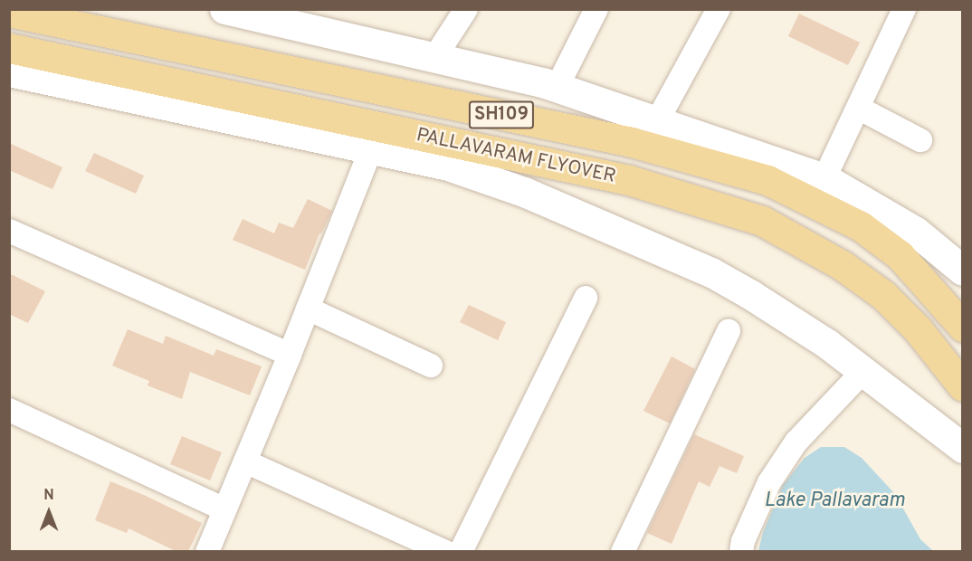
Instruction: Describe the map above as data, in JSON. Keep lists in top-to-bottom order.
{
  "streets": {
    "main road": ["SH109", "PALLAVARAM FLYOVER"]
  },
  "water": ["Lake Pallavaram"],
  "north": "top"
}
